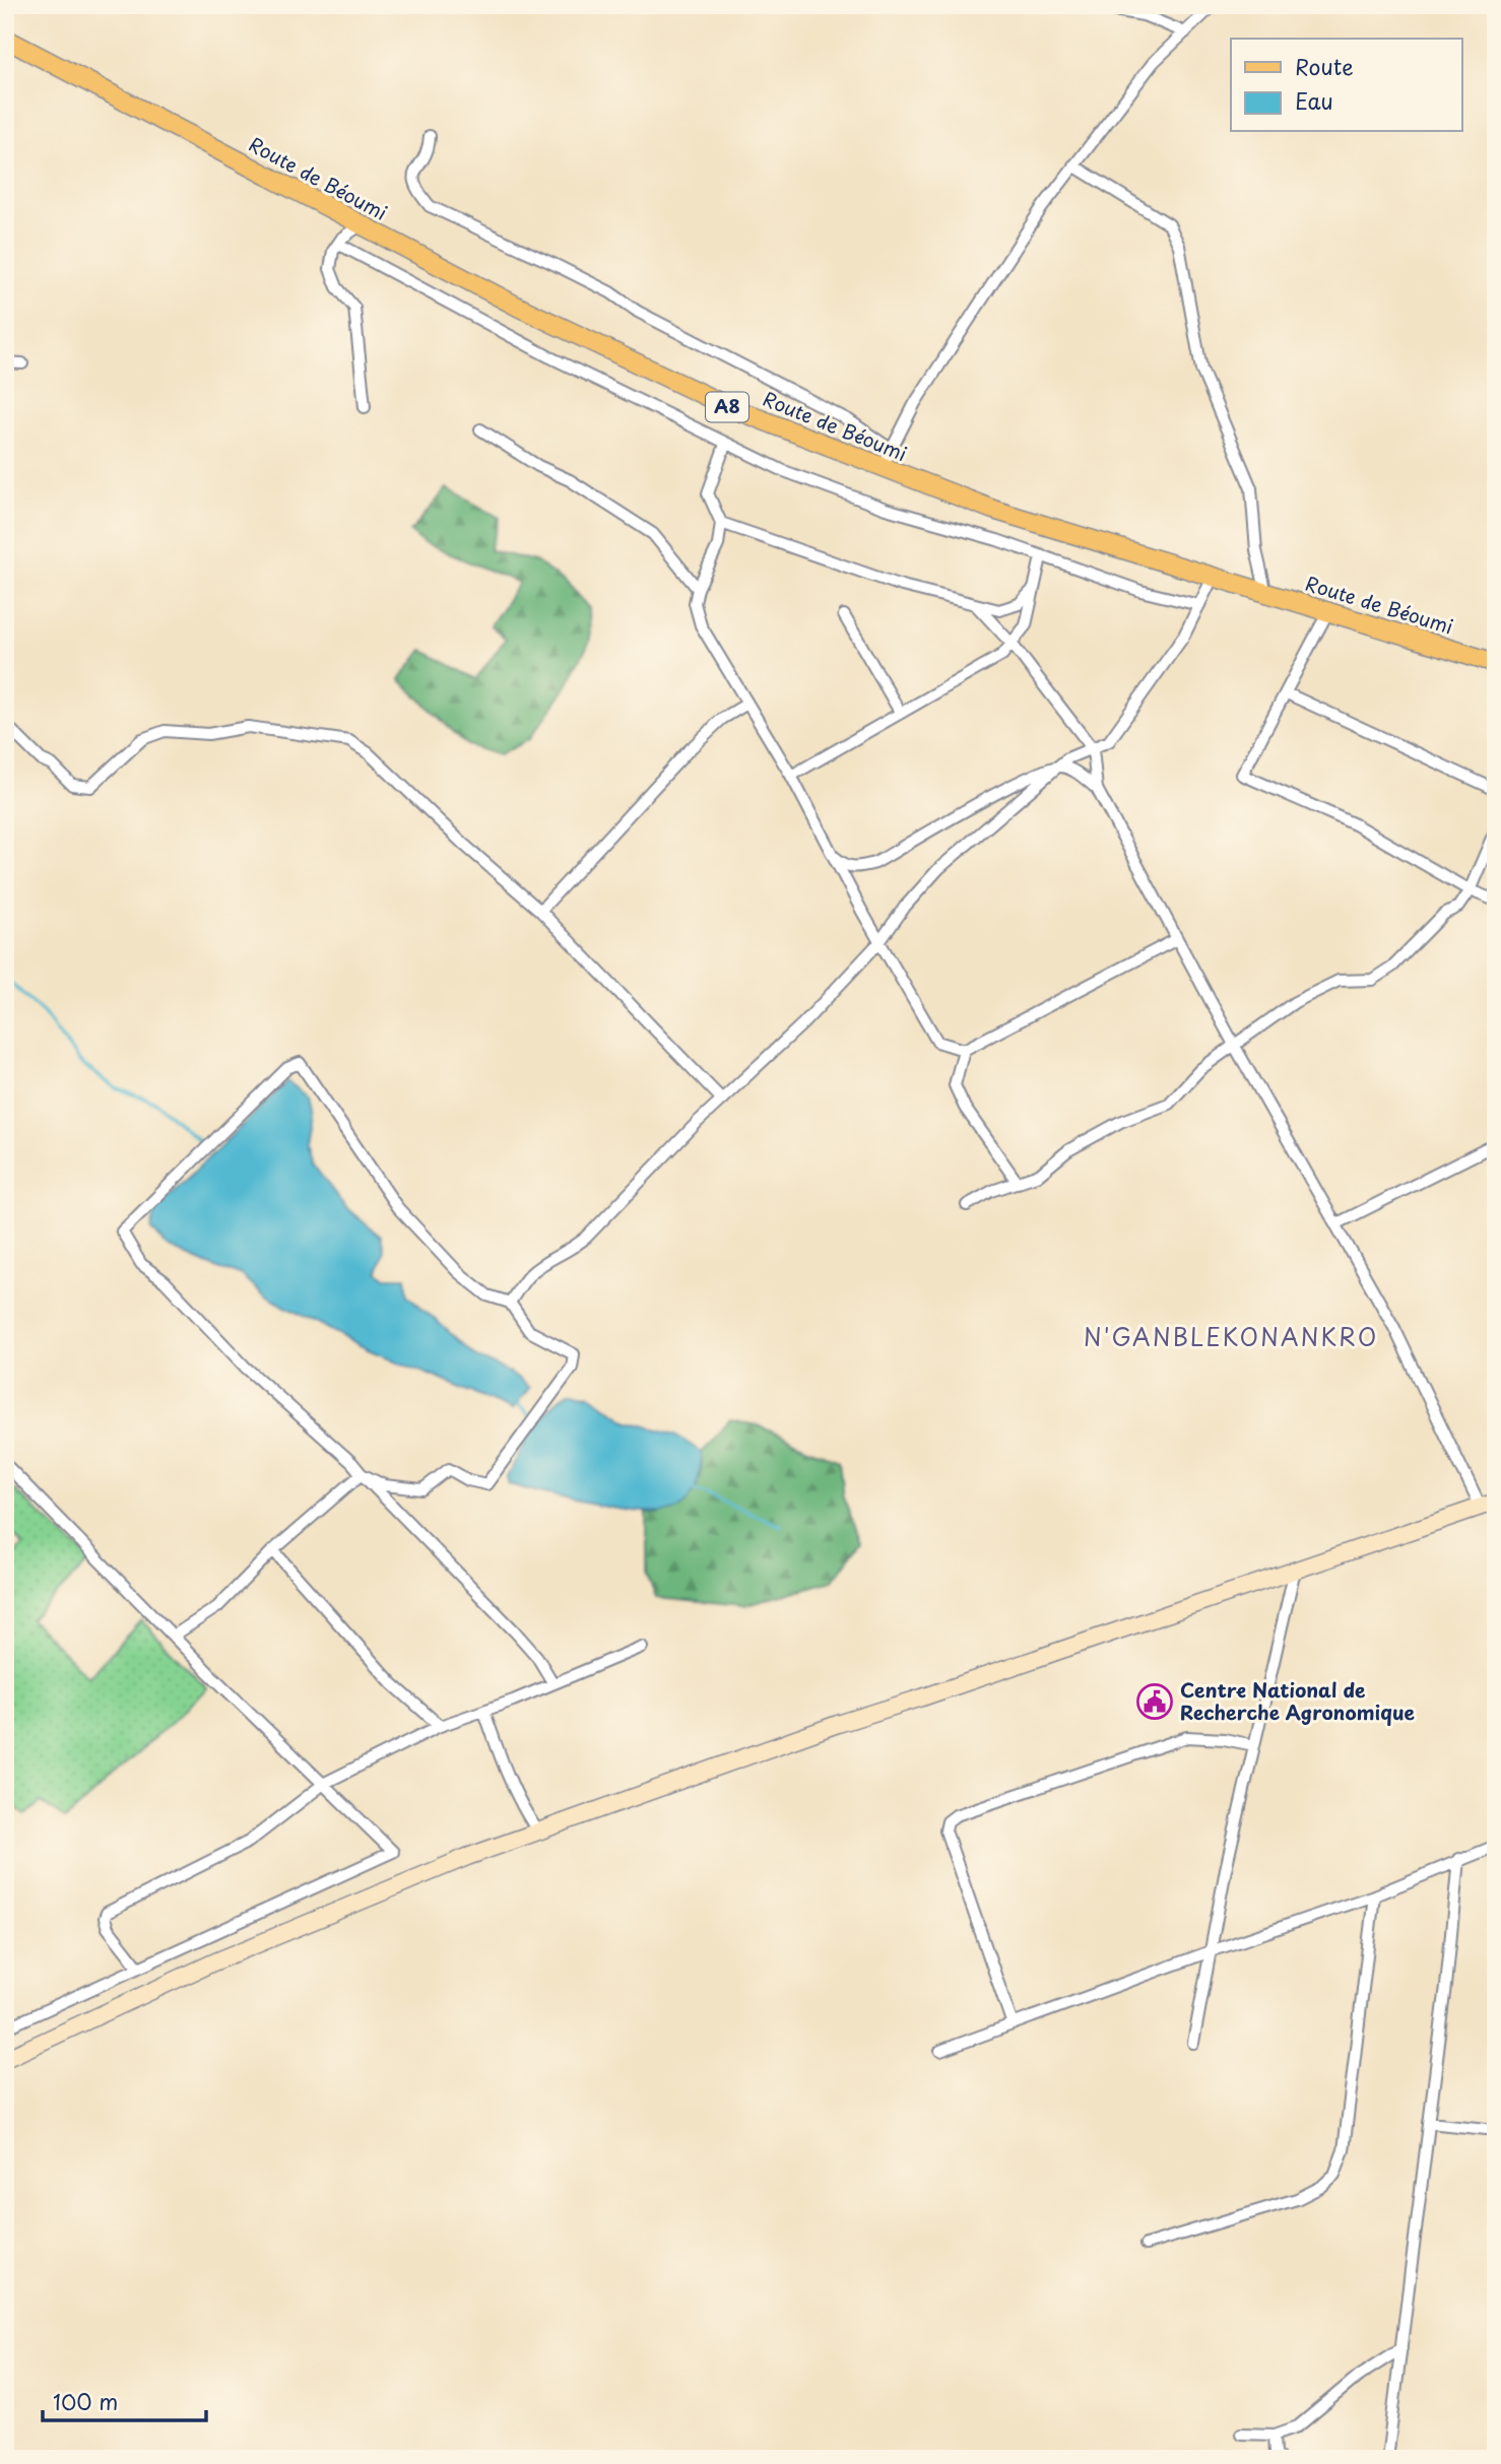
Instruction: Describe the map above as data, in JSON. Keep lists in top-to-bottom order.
{
  "streets": {
    "main road": ["Route de Béoumi", "A8"]
  },
  "districts": ["N'GANBLEKONANKRO"],
  "places": {
    "public building": ["Centre National de Recherche Agronomique"]
  },
  "legend": ["Route", "Eau"],
  "scale_bar": "100 m"
}
